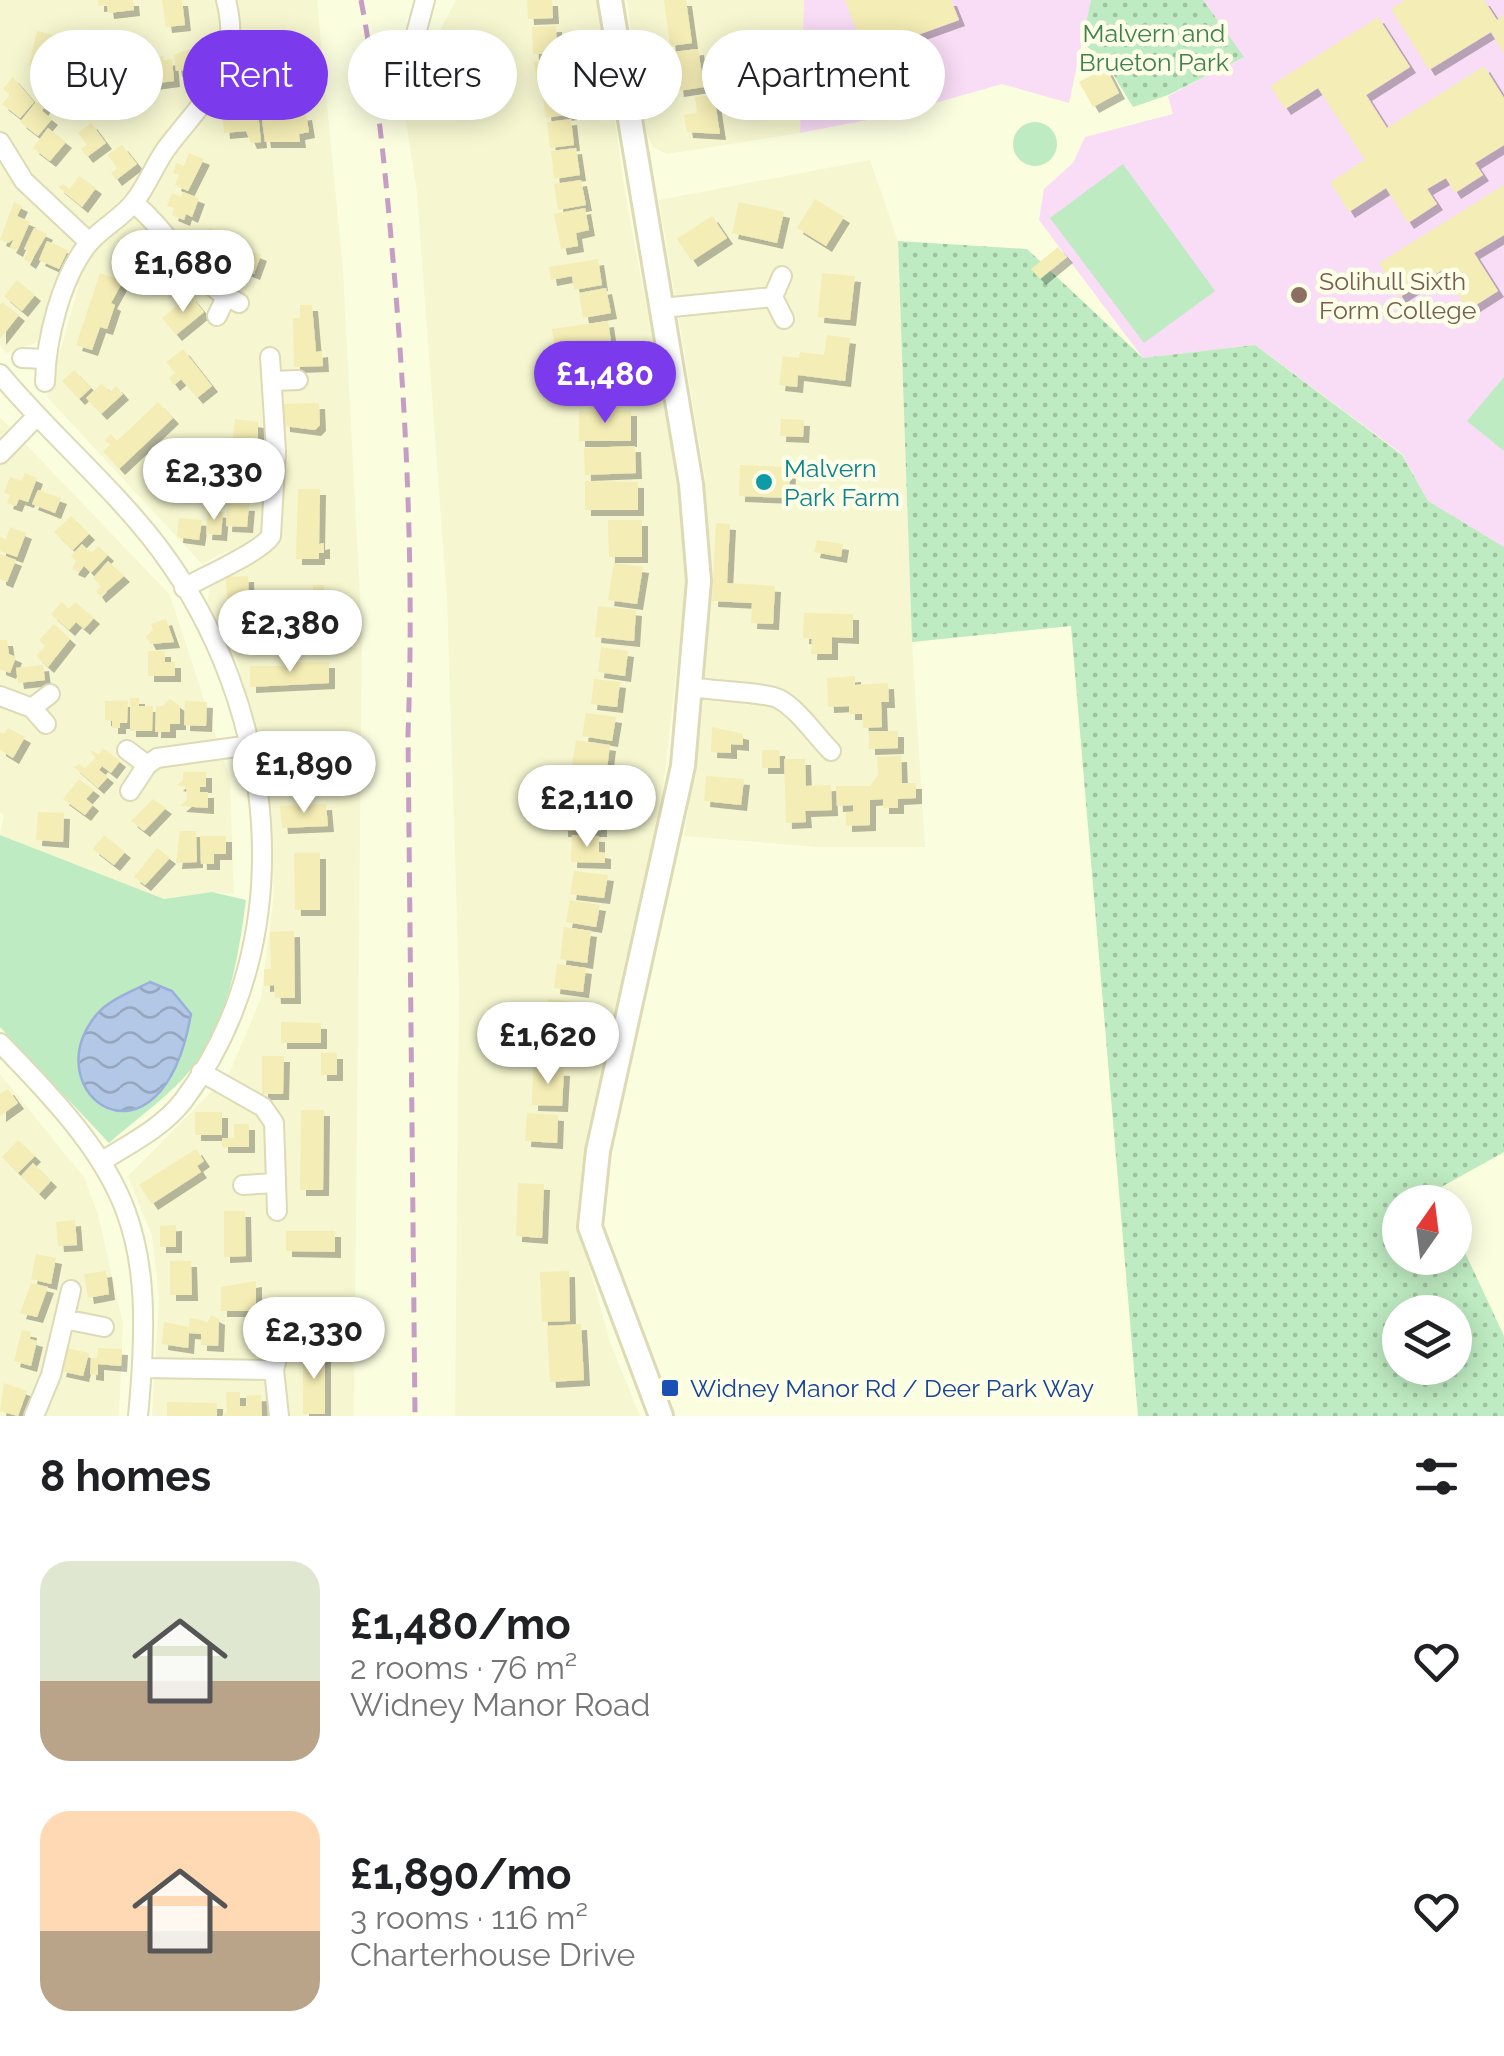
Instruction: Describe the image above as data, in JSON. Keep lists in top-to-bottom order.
{
  "parks": ["Malvern and Brueton Park"],
  "places": {
    "other": ["Solihull Sixth Form College", "Malvern Park Farm"],
    "transit": ["Widney Manor Rd / Deer Park Way"]
  },
  "north": "top",
  "page": {
    "chip": [
      "Buy",
      "Rent",
      "Filters",
      "New",
      "Apartment"
    ],
    "price": [
      "£1,680",
      "£1,480",
      "£2,330",
      "£2,380",
      "£1,890",
      "£2,110",
      "£1,620",
      "£2,330"
    ],
    "heading": "8 homes",
    "list": [
      {
        "name": "£1,480/mo",
        "note": "2 rooms · 76 m² · Widney Manor Road"
      },
      {
        "name": "£1,890/mo",
        "note": "3 rooms · 116 m² · Charterhouse Drive"
      }
    ]
  }
}
